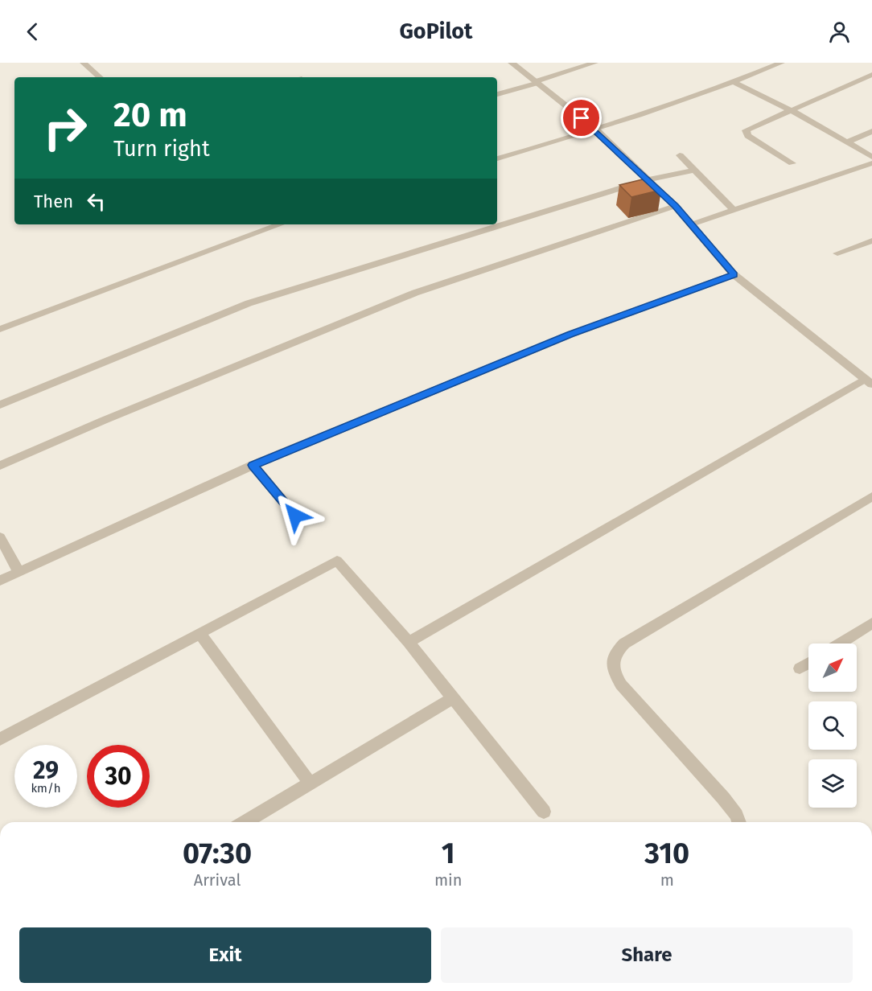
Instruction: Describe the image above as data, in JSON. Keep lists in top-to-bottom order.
{
  "north": "top right",
  "page": {
    "header": "GoPilot",
    "turn": ["20 m", "Turn right"],
    "then": "Then",
    "speed": "29 km/h",
    "limit": "30",
    "eta": [
      "07:30",
      "Arrival",
      "1",
      "min",
      "310",
      "m"
    ],
    "buttons": ["Exit", "Share"]
  }
}
